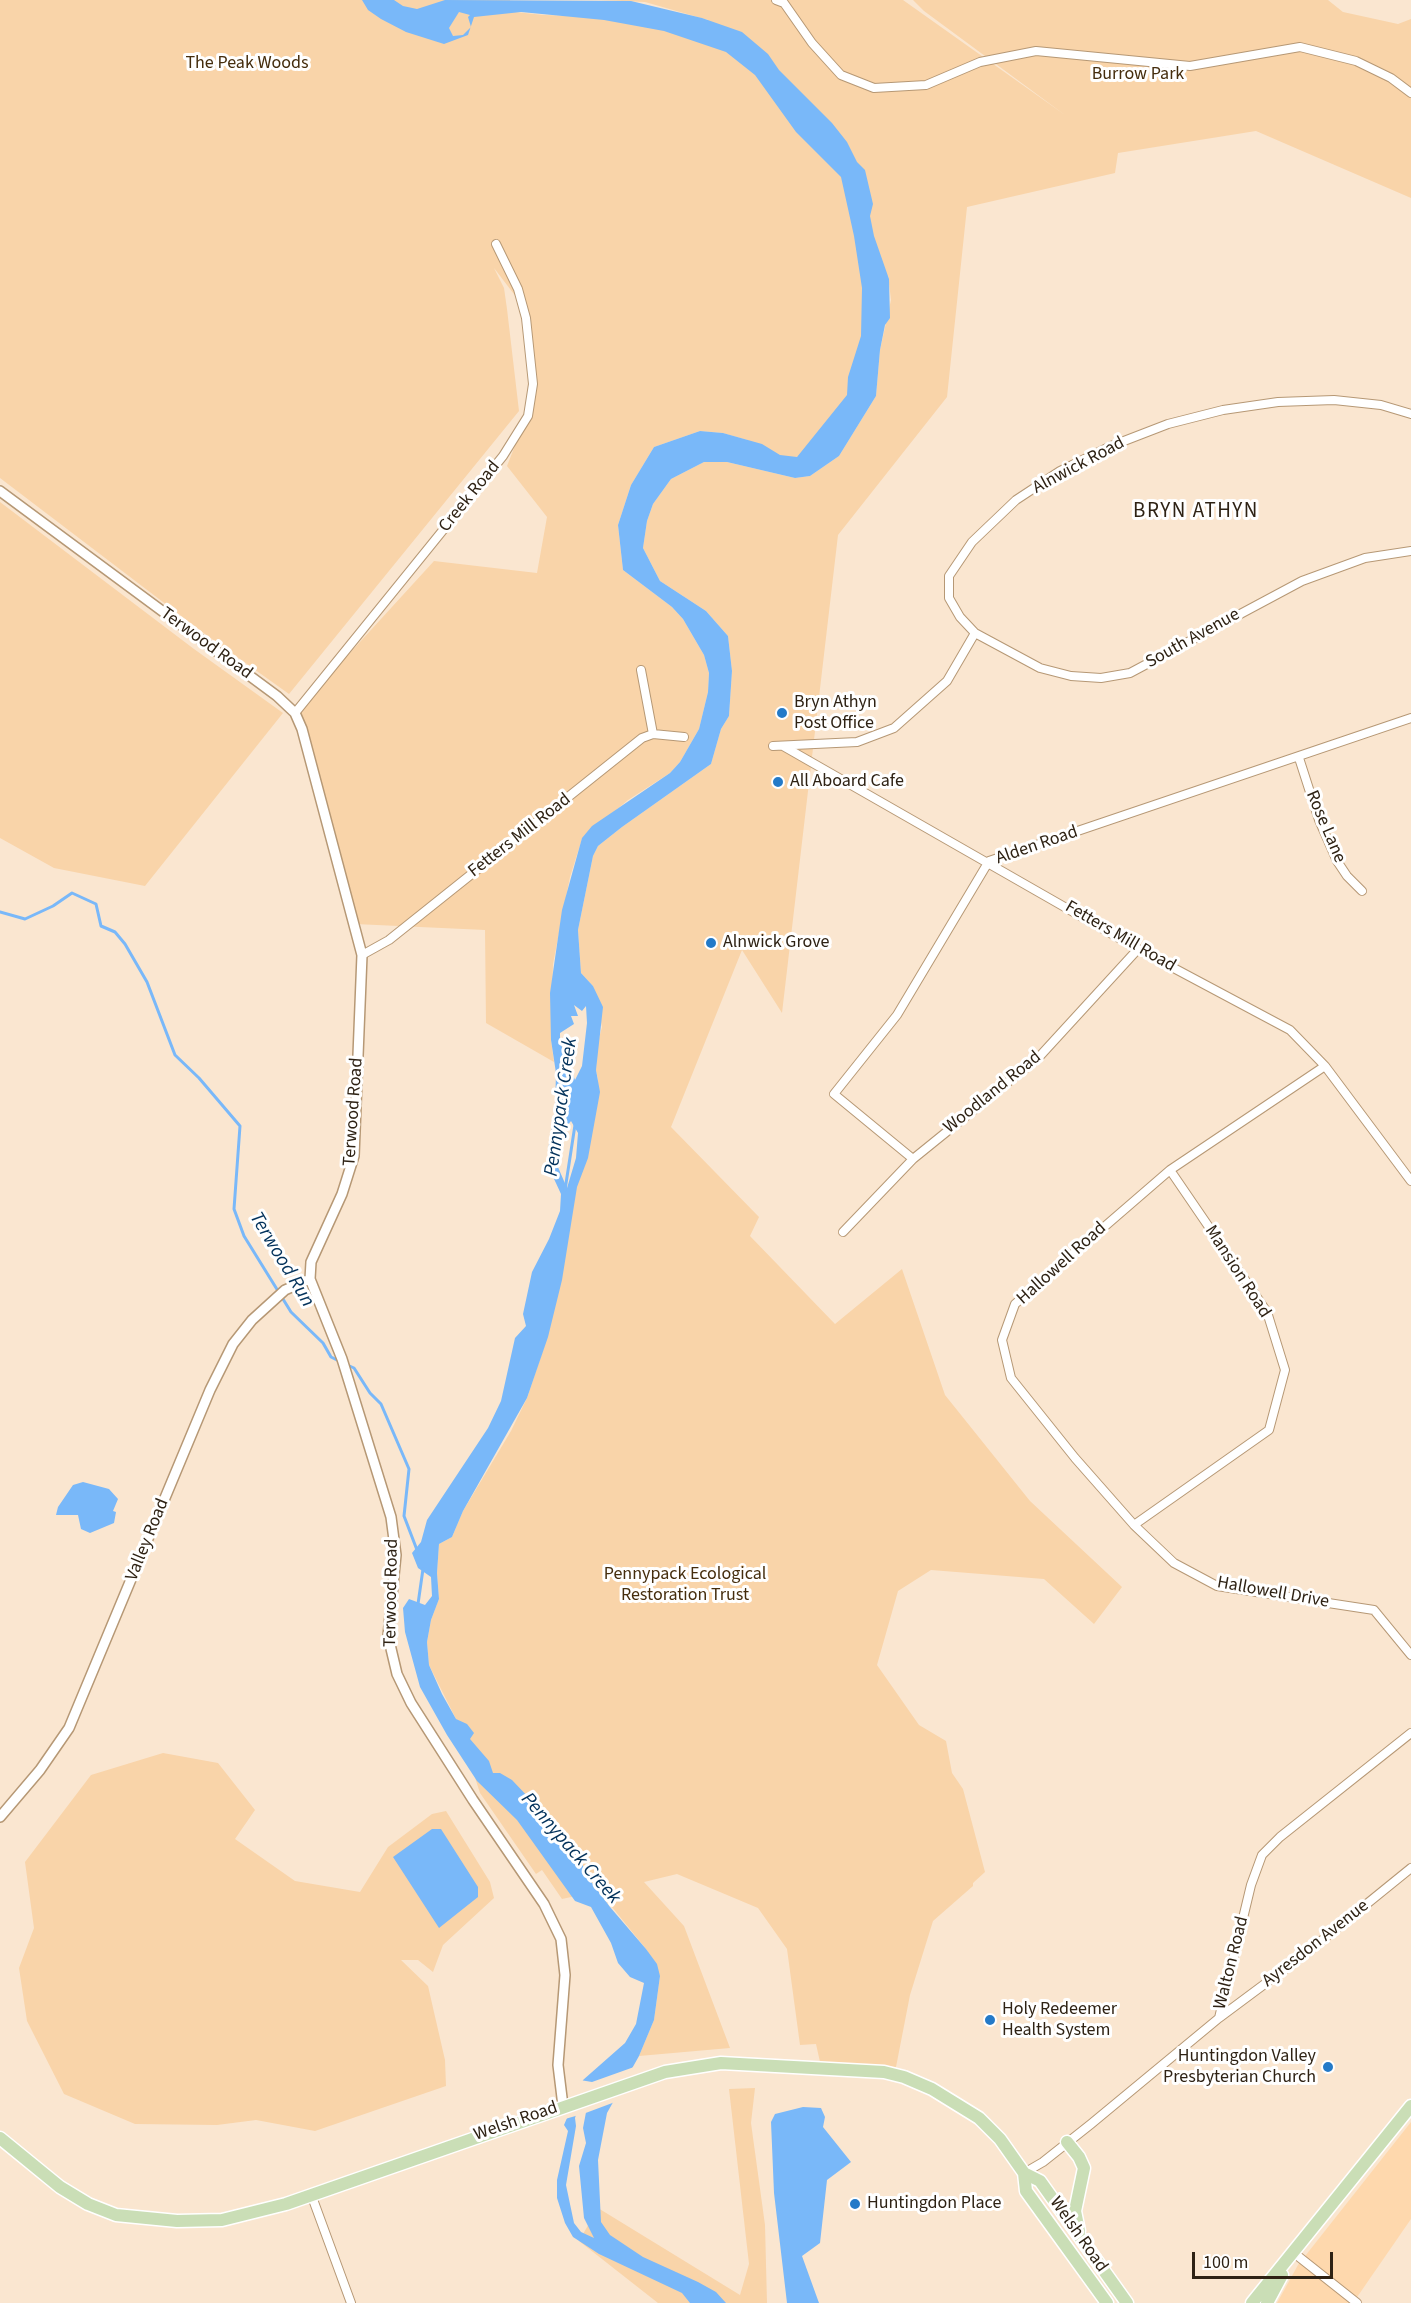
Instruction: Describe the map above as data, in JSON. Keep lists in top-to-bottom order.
{
  "streets": {
    "main road": ["Welsh Road"],
    "street": [
      "Alnwick Road",
      "Creek Road",
      "South Avenue",
      "Terwood Road",
      "Rose Lane",
      "Fetters Mill Road",
      "Alden Road",
      "Woodland Road",
      "Hallowell Road",
      "Mansion Road",
      "Valley Road",
      "Hallowell Drive",
      "Ayresdon Avenue",
      "Walton Road"
    ]
  },
  "crossings": [
    ["Alnwick Road", "South Avenue"],
    ["Creek Road", "Terwood Road"],
    ["Terwood Road", "Fetters Mill Road"],
    ["Terwood Road", "Valley Road"],
    ["Terwood Road", "Welsh Road"],
    ["Rose Lane", "Alden Road"],
    ["Fetters Mill Road", "Alden Road"],
    ["Fetters Mill Road", "Woodland Road"],
    ["Fetters Mill Road", "Hallowell Road"],
    ["Alden Road", "Woodland Road"],
    ["Hallowell Road", "Mansion Road"],
    ["Hallowell Road", "Hallowell Drive"],
    ["Mansion Road", "Hallowell Drive"],
    ["Ayresdon Avenue", "Walton Road"],
    ["Walton Road", "Welsh Road"]
  ],
  "districts": ["BRYN ATHYN"],
  "water": ["Pennypack Creek", "Terwood Run"],
  "parks": ["The Peak Woods", "Burrow Park", "Pennypack Ecological Restoration Trust"],
  "places": [
    "Bryn Athyn Post Office",
    "All Aboard Cafe",
    "Alnwick Grove",
    "Holy Redeemer Health System",
    "Huntingdon Valley Presbyterian Church",
    "Huntingdon Place"
  ],
  "scale_bar": "100 m"
}
